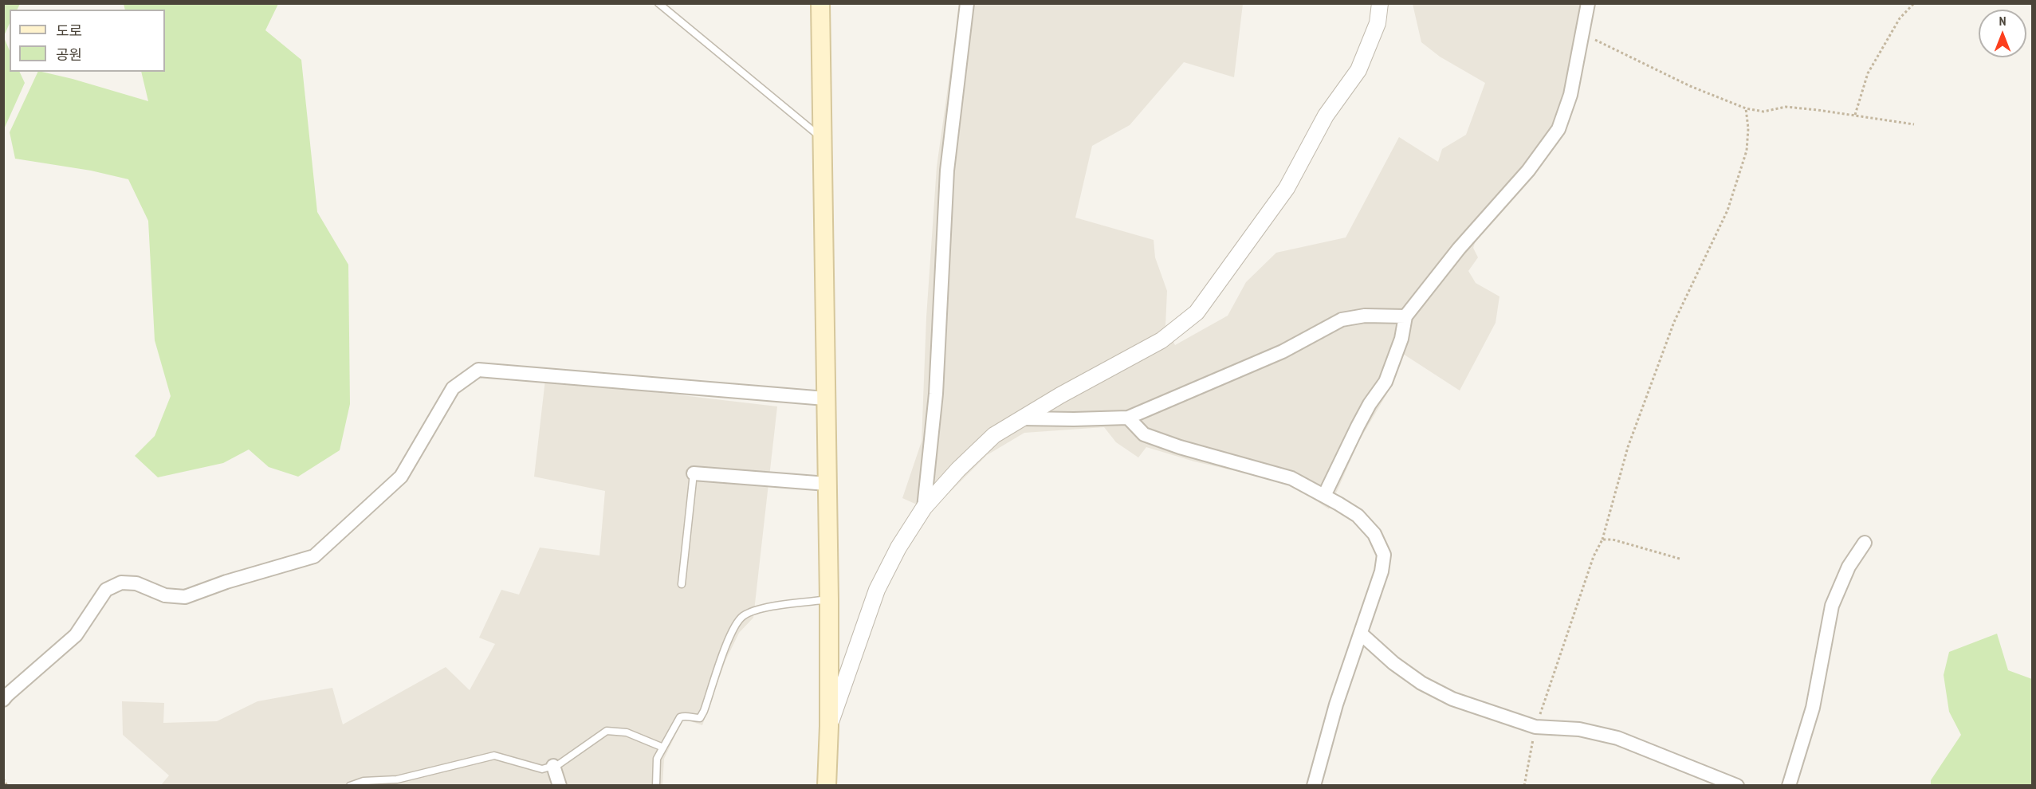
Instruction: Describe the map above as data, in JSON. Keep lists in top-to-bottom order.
{
  "legend": ["도로", "공원"],
  "north": "top"
}
